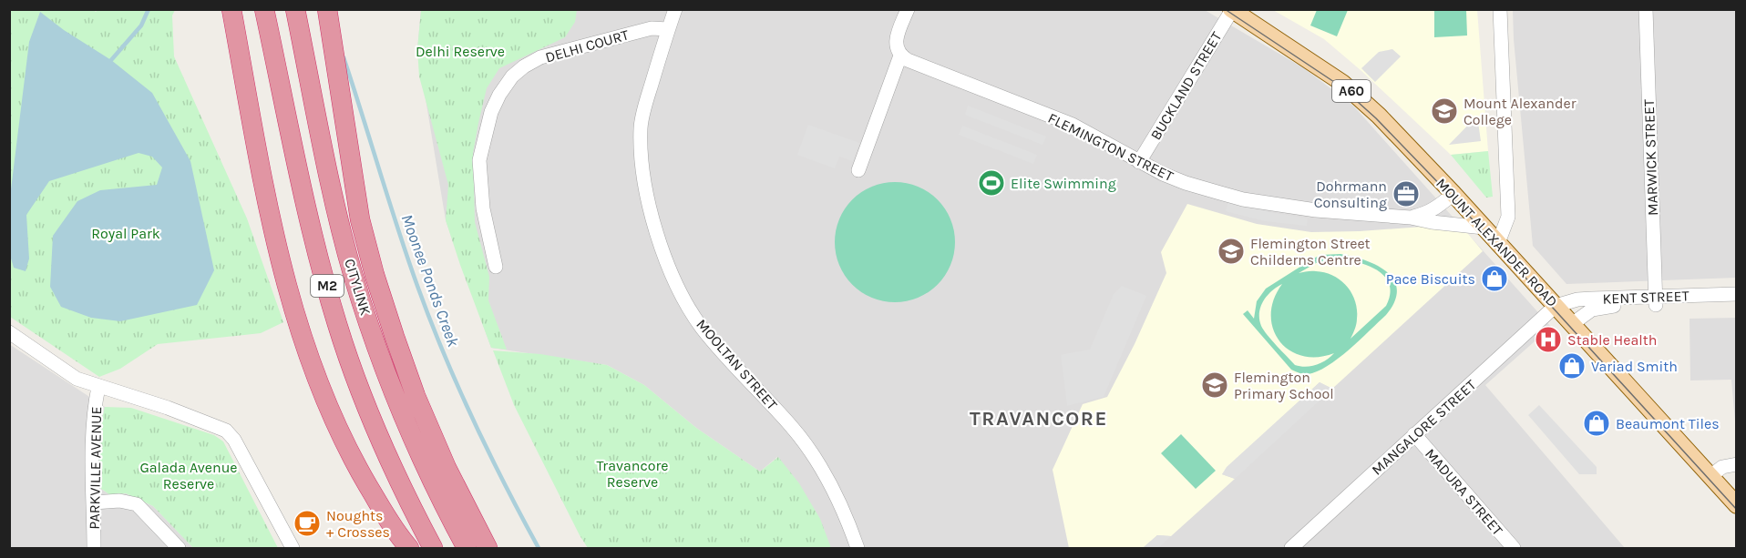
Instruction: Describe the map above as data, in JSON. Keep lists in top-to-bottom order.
{
  "streets": {
    "highway": ["M2", "CITYLINK"],
    "main road": ["A60", "MOUNT ALEXANDER ROAD"],
    "street": [
      "DELHI COURT",
      "BUCKLAND STREET",
      "FLEMINGTON STREET",
      "MARWICK STREET",
      "KENT STREET",
      "MOOLTAN STREET",
      "MANGALORE STREET",
      "PARKVILLE AVENUE",
      "MADURA STREET"
    ]
  },
  "crossings": [
    ["DELHI COURT", "MOOLTAN STREET"],
    ["BUCKLAND STREET", "FLEMINGTON STREET"],
    ["BUCKLAND STREET", "MOUNT ALEXANDER ROAD"],
    ["FLEMINGTON STREET", "MOUNT ALEXANDER ROAD"],
    ["MARWICK STREET", "KENT STREET"],
    ["MOUNT ALEXANDER ROAD", "KENT STREET"],
    ["MOUNT ALEXANDER ROAD", "MANGALORE STREET"],
    ["KENT STREET", "MANGALORE STREET"],
    ["MANGALORE STREET", "MADURA STREET"]
  ],
  "districts": ["TRAVANCORE"],
  "water": ["Moonee Ponds Creek"],
  "parks": [
    "Delhi Reserve",
    "Royal Park",
    "Travancore Reserve",
    "Galada Avenue Reserve"
  ],
  "places": {
    "school or university": ["Mount Alexander College", "Flemington Street Childerns Centre", "Flemington Primary School"],
    "sports": ["Elite Swimming"],
    "office": ["Dohrmann Consulting"],
    "shop": ["Pace Biscuits", "Variad Smith", "Beaumont Tiles"],
    "hospital": ["Stable Health"],
    "cafe": ["Noughts + Crosses"]
  }
}
